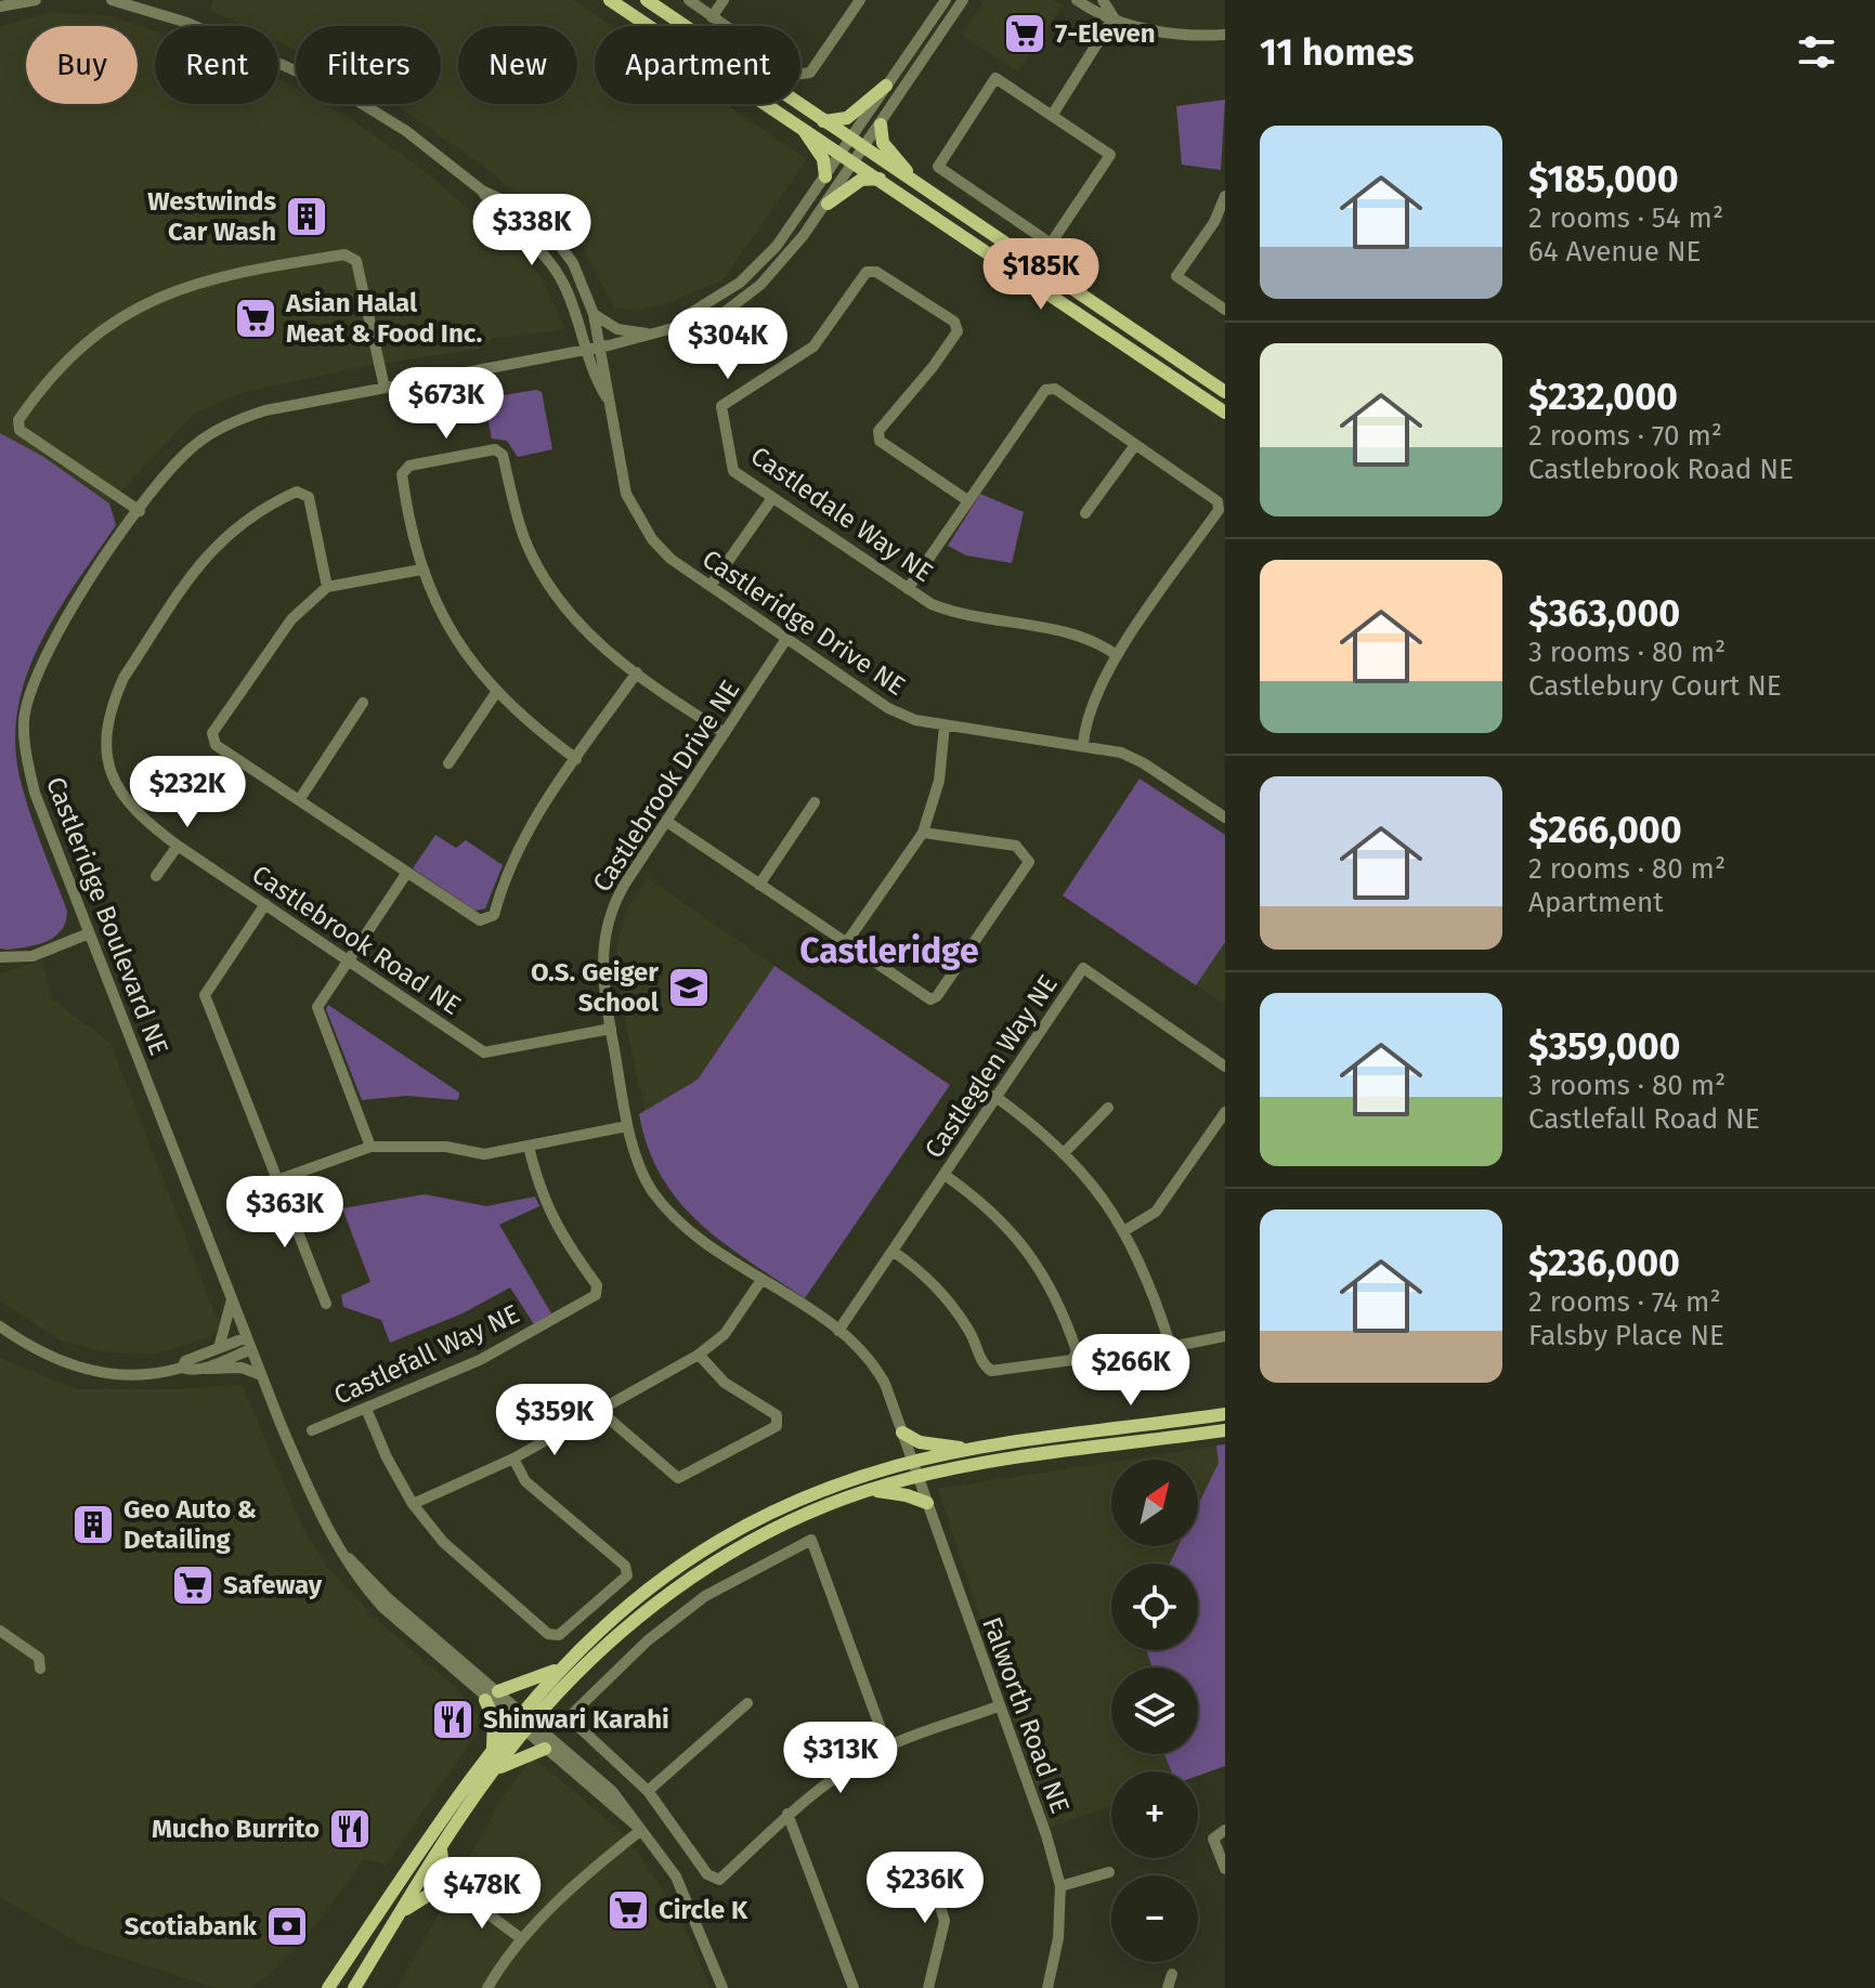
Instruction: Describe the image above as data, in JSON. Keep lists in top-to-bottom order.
{
  "streets": {
    "street": [
      "Castledale Way NE",
      "Castleridge Drive NE",
      "Castlebrook Drive NE",
      "Castleridge Boulevard NE",
      "Castlebrook Road NE",
      "Castleglen Way NE",
      "Castlefall Way NE",
      "Falworth Road NE"
    ]
  },
  "crossings": [
    ["Castleridge Drive NE", "Castlebrook Drive NE"],
    ["Castleridge Drive NE", "Castleridge Boulevard NE"],
    ["Castlebrook Drive NE", "Castlebrook Road NE"],
    ["Castlebrook Drive NE", "Castleglen Way NE"],
    ["Castlebrook Drive NE", "Falworth Road NE"]
  ],
  "districts": ["Castleridge"],
  "places": {
    "supermarket": [
      "7-Eleven",
      "Asian Halal Meat & Food Inc.",
      "Safeway",
      "Circle K"
    ],
    "building": ["Westwinds Car Wash", "Geo Auto & Detailing"],
    "school or university": ["O.S. Geiger School"],
    "restaurant": ["Shinwari Karahi", "Mucho Burrito"],
    "bank": ["Scotiabank"]
  },
  "north": "top right",
  "page": {
    "heading": "11 homes",
    "chip": [
      "Buy",
      "Rent",
      "Filters",
      "New",
      "Apartment"
    ],
    "list": [
      {
        "name": "$185,000",
        "note": "2 rooms · 54 m² · 64 Avenue NE"
      },
      {
        "name": "$232,000",
        "note": "2 rooms · 70 m² · Castlebrook Road NE"
      },
      {
        "name": "$363,000",
        "note": "3 rooms · 80 m² · Castlebury Court NE"
      },
      {
        "name": "$266,000",
        "note": "2 rooms · 80 m² · Apartment"
      },
      {
        "name": "$359,000",
        "note": "3 rooms · 80 m² · Castlefall Road NE"
      },
      {
        "name": "$236,000",
        "note": "2 rooms · 74 m² · Falsby Place NE"
      }
    ],
    "price": [
      "$338K",
      "$185K",
      "$304K",
      "$673K",
      "$232K",
      "$363K",
      "$266K",
      "$359K",
      "$313K",
      "$236K",
      "$478K"
    ],
    "map_buttons": ["+", "−"]
  }
}
